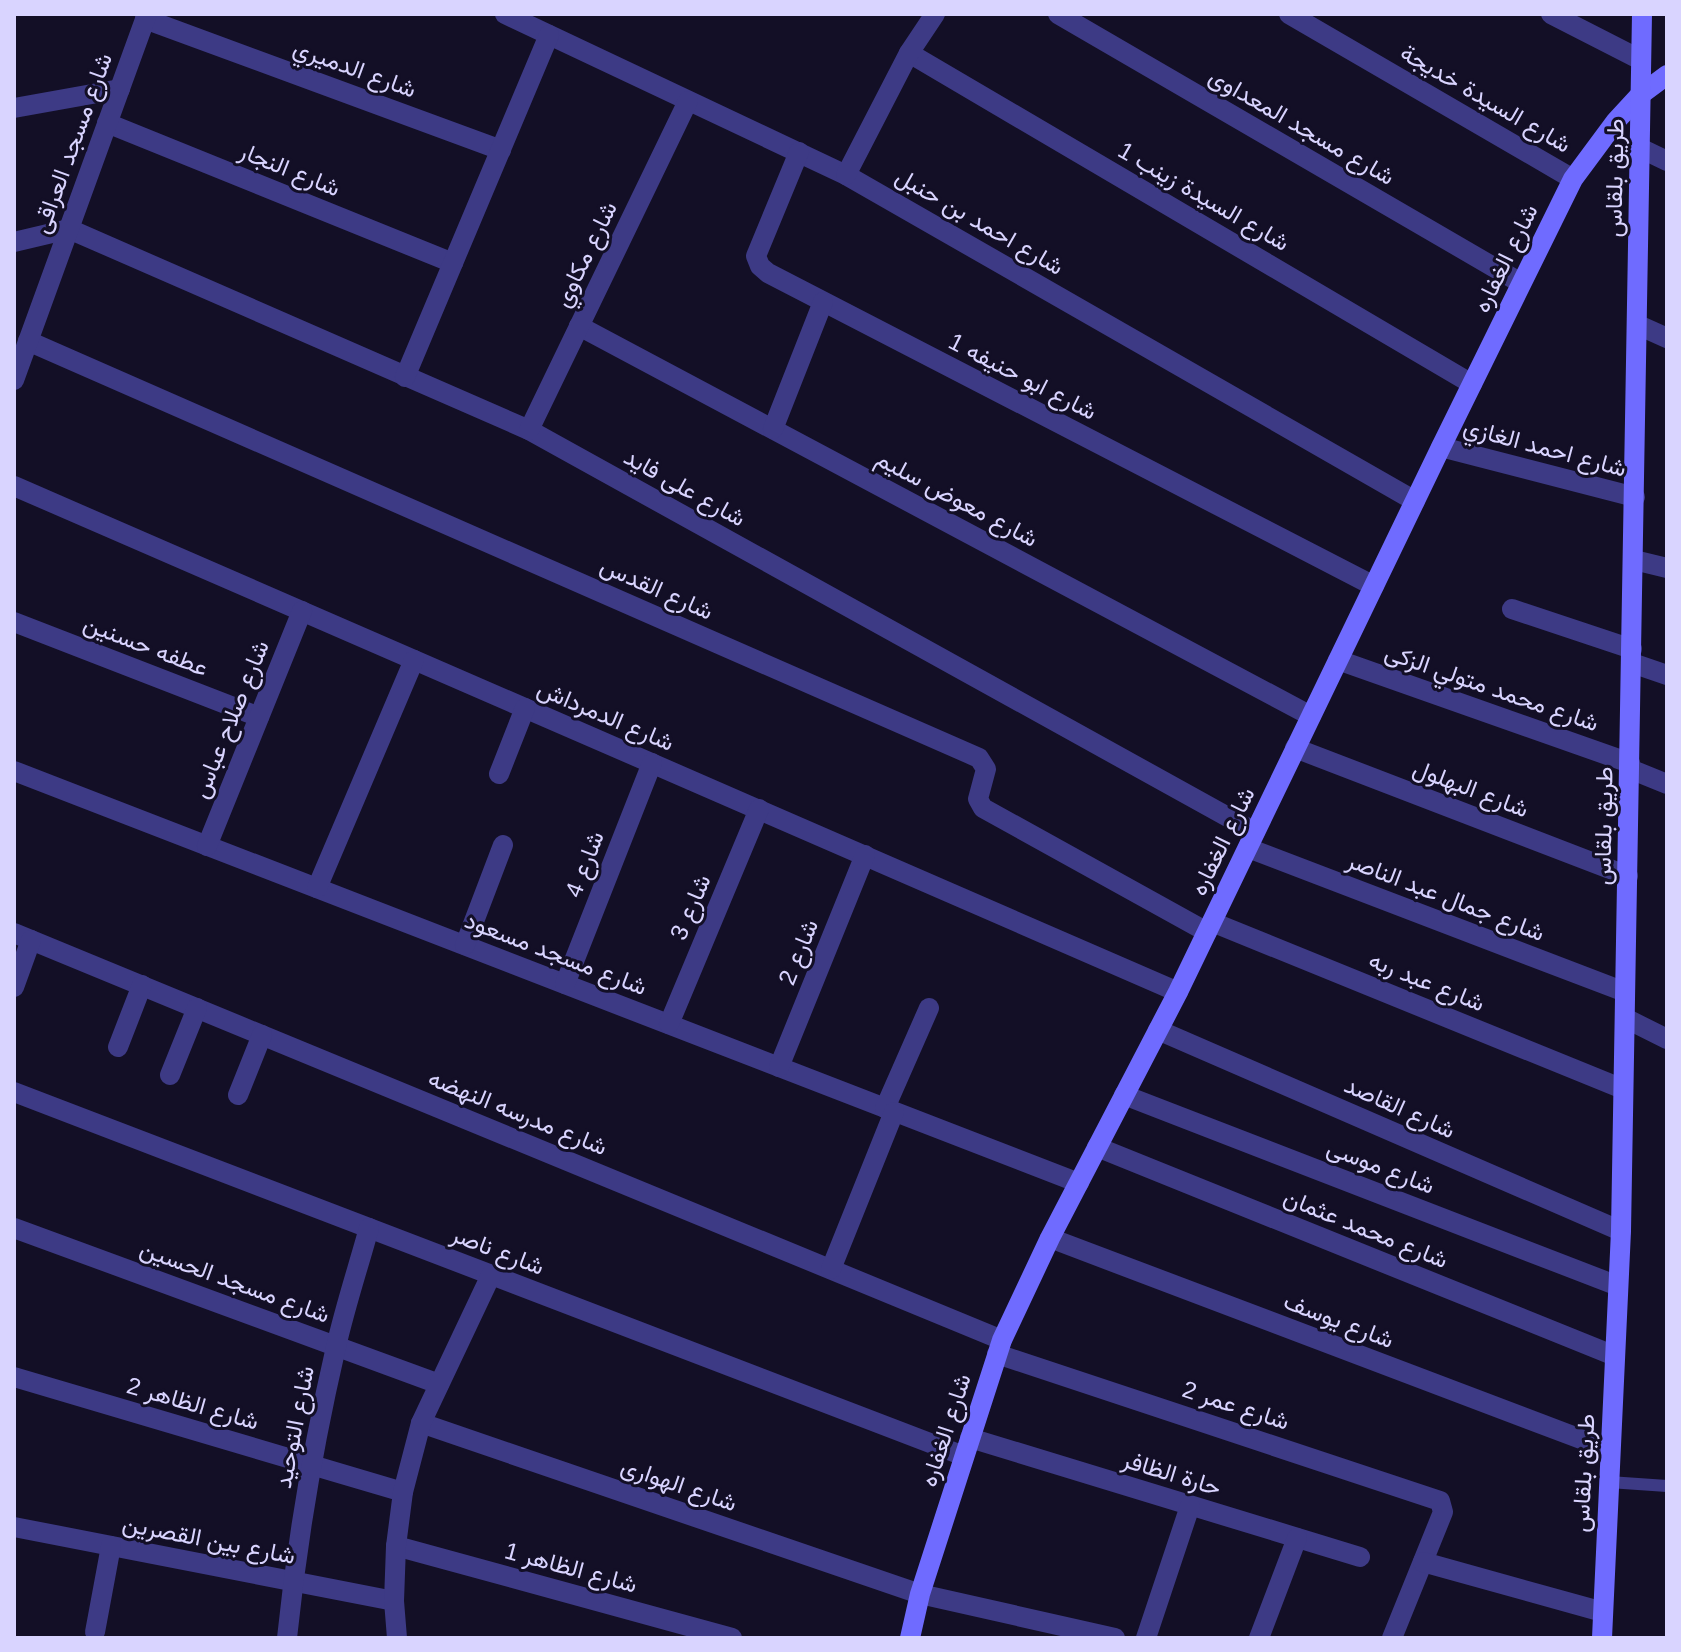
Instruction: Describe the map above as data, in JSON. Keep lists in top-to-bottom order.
{
  "streets": {
    "street": [
      "شارع الدميري",
      "شارع السيدة خديجة",
      "شارع مسجد المعداوى",
      "شارع مسجد العراقى",
      "شارع النجار",
      "طريق بلقاس",
      "شارع السيدة زينب 1",
      "شارع احمد بن حنبل",
      "شارع مكاوي",
      "شارع الغفاره",
      "شارع ابو حنيفه 1",
      "شارع احمد الغازي",
      "شارع على فايد",
      "شارع معوض سليم",
      "شارع القدس",
      "عطفه حسنين",
      "شارع محمد متولي الزكى",
      "شارع الدمرداش",
      "شارع صلاح عباس",
      "شارع البهلول",
      "شارع 4",
      "شارع جمال عبد الناصر",
      "شارع 3",
      "شارع 2",
      "شارع مسجد مسعود",
      "شارع عبد ربه",
      "شارع القاصد",
      "شارع مدرسه النهضه",
      "شارع موسى",
      "شارع محمد عثمان",
      "شارع ناصر",
      "شارع مسجد الحسين",
      "شارع يوسف",
      "شارع الظاهر 2",
      "شارع عمر 2",
      "شارع التوحيد",
      "حارة الظافر",
      "شارع الهوارى",
      "شارع بين القصرين",
      "شارع الظاهر 1"
    ]
  },
  "crossings": [
    ["شارع الدميري", "شارع مسجد العراقى"],
    ["شارع السيدة خديجة", "شارع الغفاره"],
    ["شارع مسجد المعداوى", "شارع الغفاره"],
    ["شارع مسجد العراقى", "شارع النجار"],
    ["شارع مسجد العراقى", "شارع على فايد"],
    ["شارع مسجد العراقى", "شارع القدس"],
    ["طريق بلقاس", "شارع الغفاره"],
    ["طريق بلقاس", "شارع احمد الغازي"],
    ["طريق بلقاس", "شارع محمد متولي الزكى"],
    ["طريق بلقاس", "شارع البهلول"],
    ["طريق بلقاس", "شارع جمال عبد الناصر"],
    ["طريق بلقاس", "شارع عبد ربه"],
    ["طريق بلقاس", "شارع القاصد"],
    ["طريق بلقاس", "شارع موسى"],
    ["طريق بلقاس", "شارع محمد عثمان"],
    ["طريق بلقاس", "شارع يوسف"],
    ["شارع السيدة زينب 1", "شارع الغفاره"],
    ["شارع احمد بن حنبل", "شارع مكاوي"],
    ["شارع احمد بن حنبل", "شارع الغفاره"],
    ["شارع احمد بن حنبل", "شارع ابو حنيفه 1"],
    ["شارع مكاوي", "شارع على فايد"],
    ["شارع مكاوي", "شارع معوض سليم"],
    ["شارع الغفاره", "شارع ابو حنيفه 1"],
    ["شارع الغفاره", "شارع احمد الغازي"],
    ["شارع الغفاره", "شارع على فايد"],
    ["شارع الغفاره", "شارع معوض سليم"],
    ["شارع الغفاره", "شارع القدس"],
    ["شارع الغفاره", "شارع محمد متولي الزكى"],
    ["شارع الغفاره", "شارع الدمرداش"],
    ["شارع الغفاره", "شارع البهلول"],
    ["شارع الغفاره", "شارع جمال عبد الناصر"],
    ["شارع الغفاره", "شارع مسجد مسعود"],
    ["شارع الغفاره", "شارع عبد ربه"],
    ["شارع الغفاره", "شارع القاصد"],
    ["شارع الغفاره", "شارع مدرسه النهضه"],
    ["شارع الغفاره", "شارع موسى"],
    ["شارع الغفاره", "شارع محمد عثمان"],
    ["شارع الغفاره", "شارع ناصر"],
    ["شارع الغفاره", "شارع يوسف"],
    ["شارع الغفاره", "شارع عمر 2"],
    ["شارع الغفاره", "حارة الظافر"],
    ["شارع الغفاره", "شارع الهوارى"],
    ["شارع على فايد", "شارع جمال عبد الناصر"],
    ["شارع القدس", "شارع عبد ربه"],
    ["عطفه حسنين", "شارع صلاح عباس"],
    ["شارع الدمرداش", "شارع صلاح عباس"],
    ["شارع الدمرداش", "شارع 4"],
    ["شارع الدمرداش", "شارع 3"],
    ["شارع الدمرداش", "شارع 2"],
    ["شارع صلاح عباس", "شارع مسجد مسعود"],
    ["شارع 4", "شارع مسجد مسعود"],
    ["شارع 3", "شارع مسجد مسعود"],
    ["شارع 2", "شارع مسجد مسعود"],
    ["شارع مدرسه النهضه", "شارع عمر 2"],
    ["شارع ناصر", "شارع التوحيد"],
    ["شارع ناصر", "حارة الظافر"],
    ["شارع مسجد الحسين", "شارع التوحيد"],
    ["شارع الظاهر 2", "شارع التوحيد"],
    ["شارع التوحيد", "شارع بين القصرين"]
  ]
}
